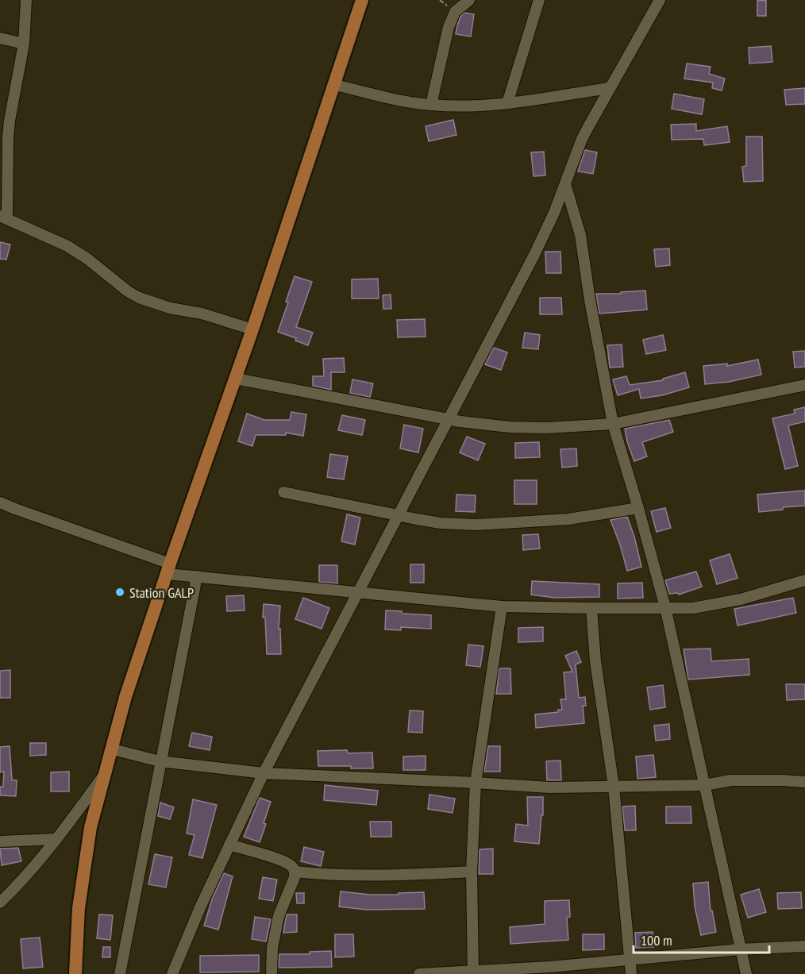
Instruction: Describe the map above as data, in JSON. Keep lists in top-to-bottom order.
{
  "places": ["Station GALP"],
  "scale_bar": "100 m"
}
